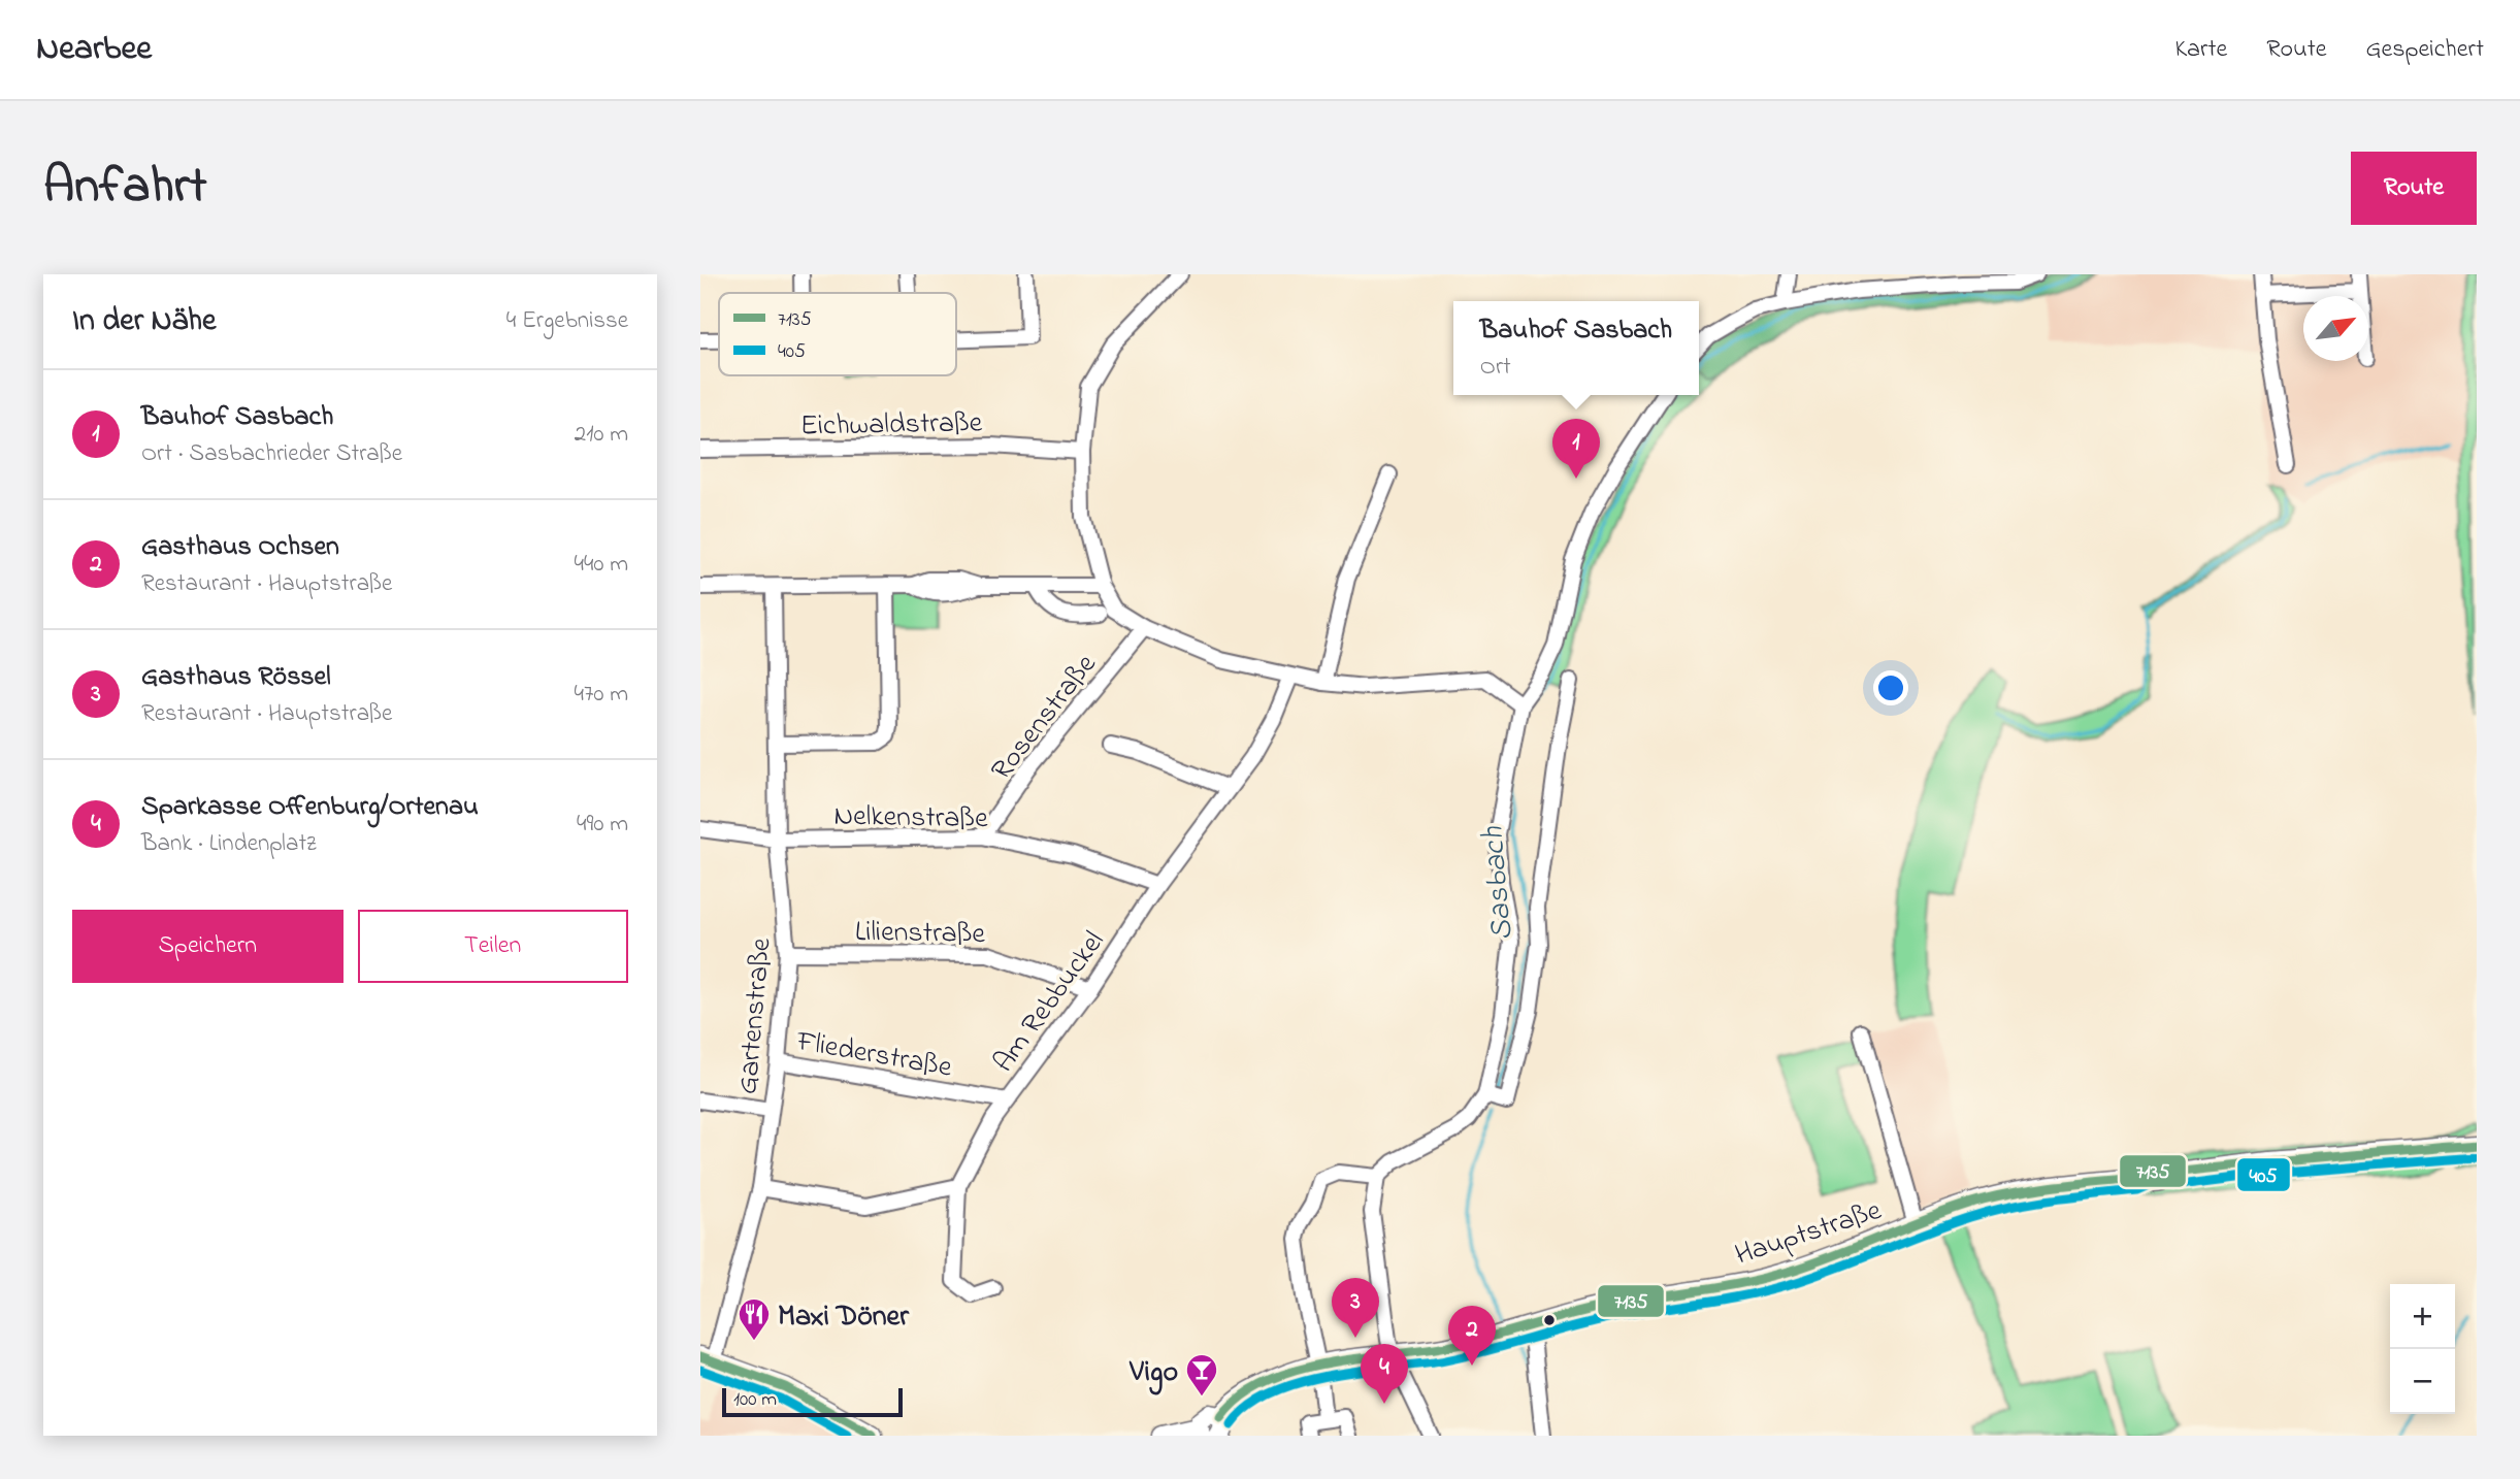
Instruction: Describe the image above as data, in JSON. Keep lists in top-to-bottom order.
{
  "streets": {
    "street": [
      "Eichwaldstraße",
      "Rosenstraße",
      "Nelkenstraße",
      "Lilienstraße",
      "Am Rebbuckel",
      "Gartenstraße",
      "Fliederstraße",
      "Hauptstraße"
    ]
  },
  "crossings": [
    ["Rosenstraße", "Nelkenstraße"],
    ["Nelkenstraße", "Am Rebbuckel"],
    ["Nelkenstraße", "Gartenstraße"],
    ["Lilienstraße", "Am Rebbuckel"],
    ["Lilienstraße", "Gartenstraße"],
    ["Am Rebbuckel", "Fliederstraße"],
    ["Gartenstraße", "Fliederstraße"]
  ],
  "water": ["Sasbach"],
  "places": {
    "restaurant": ["Maxi Döner"],
    "bar": ["Vigo"]
  },
  "lines": ["transit line 7135", "transit line 405"],
  "legend": ["7135", "405"],
  "scale_bar": "100 m",
  "north": "top right",
  "page": {
    "header": "Nearbee",
    "nav": ["Karte", "Route", "Gespeichert"],
    "title": "Anfahrt",
    "buttons": [
      "Route",
      ["Speichern", "Teilen"]
    ],
    "heading": ["In der Nähe", "4 Ergebnisse"],
    "popup": ["Bauhof Sasbach", "Ort"],
    "list": [
      {
        "mark": "1",
        "name": "Bauhof Sasbach",
        "note": "Ort · Sasbachrieder Straße",
        "value": "210 m"
      },
      {
        "mark": "2",
        "name": "Gasthaus Ochsen",
        "note": "Restaurant · Hauptstraße",
        "value": "440 m"
      },
      {
        "mark": "3",
        "name": "Gasthaus Rössel",
        "note": "Restaurant · Hauptstraße",
        "value": "470 m"
      },
      {
        "mark": "4",
        "name": "Sparkasse Offenburg/Ortenau",
        "note": "Bank · Lindenplatz",
        "value": "490 m"
      }
    ],
    "pins": [
      "1",
      "3",
      "2",
      "4"
    ],
    "map_buttons": ["+", "−"],
    "scale": "100 m"
  }
}
